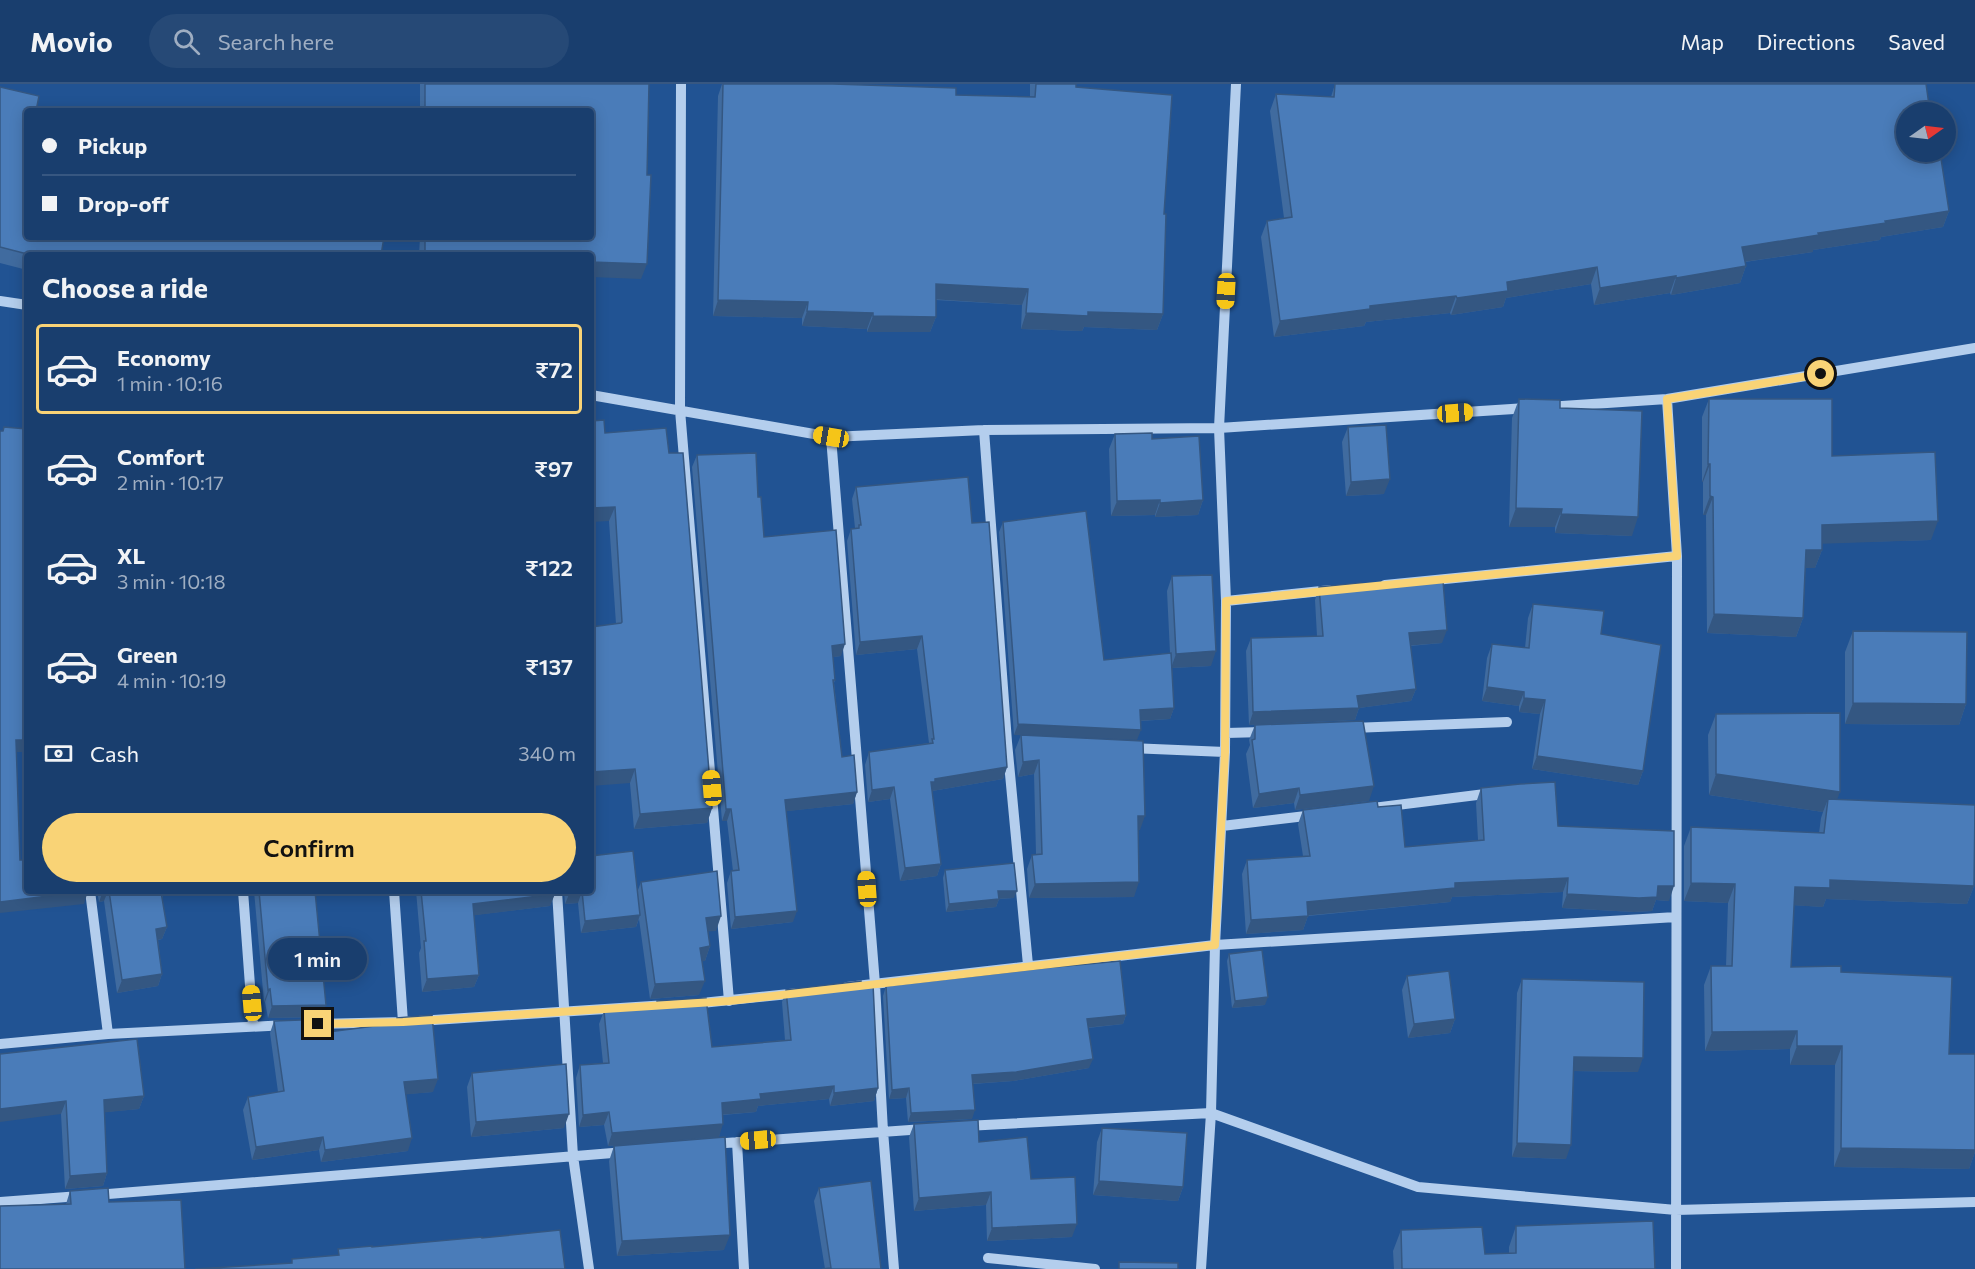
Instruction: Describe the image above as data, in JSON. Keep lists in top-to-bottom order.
{
  "north": "right",
  "page": {
    "header": "Movio",
    "search": "Search here",
    "nav": ["Map", "Directions", "Saved"],
    "banner": ["Pickup", "Drop-off"],
    "heading": "Choose a ride",
    "list": [
      {
        "name": "Economy",
        "note": "1 min · 10:16",
        "value": "₹72"
      },
      {
        "name": "Comfort",
        "note": "2 min · 10:17",
        "value": "₹97"
      },
      {
        "name": "XL",
        "note": "3 min · 10:18",
        "value": "₹122"
      },
      {
        "name": "Green",
        "note": "4 min · 10:19",
        "value": "₹137"
      }
    ],
    "pay": ["Cash", "340 m"],
    "buttons": "Confirm",
    "bubble": "1 min"
  }
}
